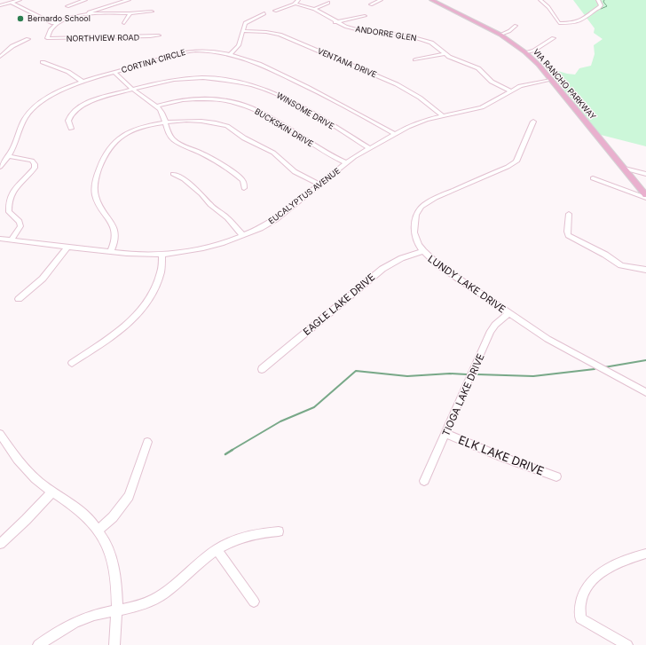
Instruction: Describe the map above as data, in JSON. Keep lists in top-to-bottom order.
{
  "streets": {
    "main road": ["VIA RANCHO PARKWAY"],
    "street": [
      "ANDORRE GLEN",
      "NORTHVIEW ROAD",
      "CORTINA CIRCLE",
      "VENTANA DRIVE",
      "WINSOME DRIVE",
      "BUCKSKIN DRIVE",
      "EUCALYPTUS AVENUE",
      "LUNDY LAKE DRIVE",
      "EAGLE LAKE DRIVE",
      "TIOGA LAKE DRIVE",
      "ELK LAKE DRIVE"
    ]
  },
  "crossings": [
    ["ANDORRE GLEN", "EUCALYPTUS AVENUE"],
    ["CORTINA CIRCLE", "EUCALYPTUS AVENUE"],
    ["VENTANA DRIVE", "EUCALYPTUS AVENUE"],
    ["VIA RANCHO PARKWAY", "EUCALYPTUS AVENUE"],
    ["WINSOME DRIVE", "EUCALYPTUS AVENUE"],
    ["BUCKSKIN DRIVE", "EUCALYPTUS AVENUE"],
    ["LUNDY LAKE DRIVE", "EAGLE LAKE DRIVE"],
    ["LUNDY LAKE DRIVE", "TIOGA LAKE DRIVE"],
    ["TIOGA LAKE DRIVE", "ELK LAKE DRIVE"]
  ],
  "places": ["Bernardo School"]
}
